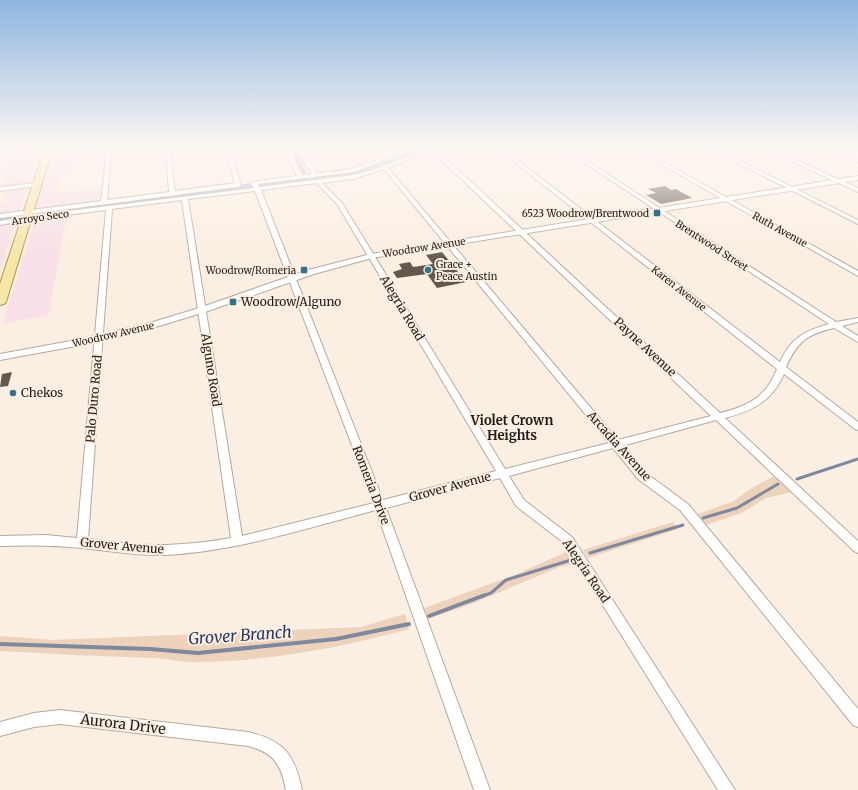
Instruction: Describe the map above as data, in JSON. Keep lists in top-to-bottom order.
{
  "streets": {
    "street": [
      "Arroyo Seco",
      "Ruth Avenue",
      "Brentwood Street",
      "Woodrow Avenue",
      "Karen Avenue",
      "Alegria Road",
      "Payne Avenue",
      "Alguno Road",
      "Palo Duro Road",
      "Arcadia Avenue",
      "Romeria Drive",
      "Grover Avenue",
      "Aurora Drive"
    ]
  },
  "crossings": [
    ["Arroyo Seco", "Alguno Road"],
    ["Arroyo Seco", "Palo Duro Road"],
    ["Ruth Avenue", "Woodrow Avenue"],
    ["Brentwood Street", "Woodrow Avenue"],
    ["Brentwood Street", "Grover Avenue"],
    ["Woodrow Avenue", "Karen Avenue"],
    ["Woodrow Avenue", "Alegria Road"],
    ["Woodrow Avenue", "Payne Avenue"],
    ["Woodrow Avenue", "Alguno Road"],
    ["Woodrow Avenue", "Palo Duro Road"],
    ["Woodrow Avenue", "Arcadia Avenue"],
    ["Woodrow Avenue", "Romeria Drive"],
    ["Karen Avenue", "Grover Avenue"],
    ["Alegria Road", "Grover Avenue"],
    ["Payne Avenue", "Grover Avenue"],
    ["Alguno Road", "Grover Avenue"],
    ["Palo Duro Road", "Grover Avenue"],
    ["Arcadia Avenue", "Grover Avenue"],
    ["Romeria Drive", "Grover Avenue"]
  ],
  "districts": ["Violet Crown Heights"],
  "water": ["Grover Branch"],
  "places": {
    "transit": ["6523 Woodrow/Brentwood", "Woodrow/Romeria", "Woodrow/Alguno"],
    "other": ["Grace + Peace Austin", "Chekos"]
  }
}
